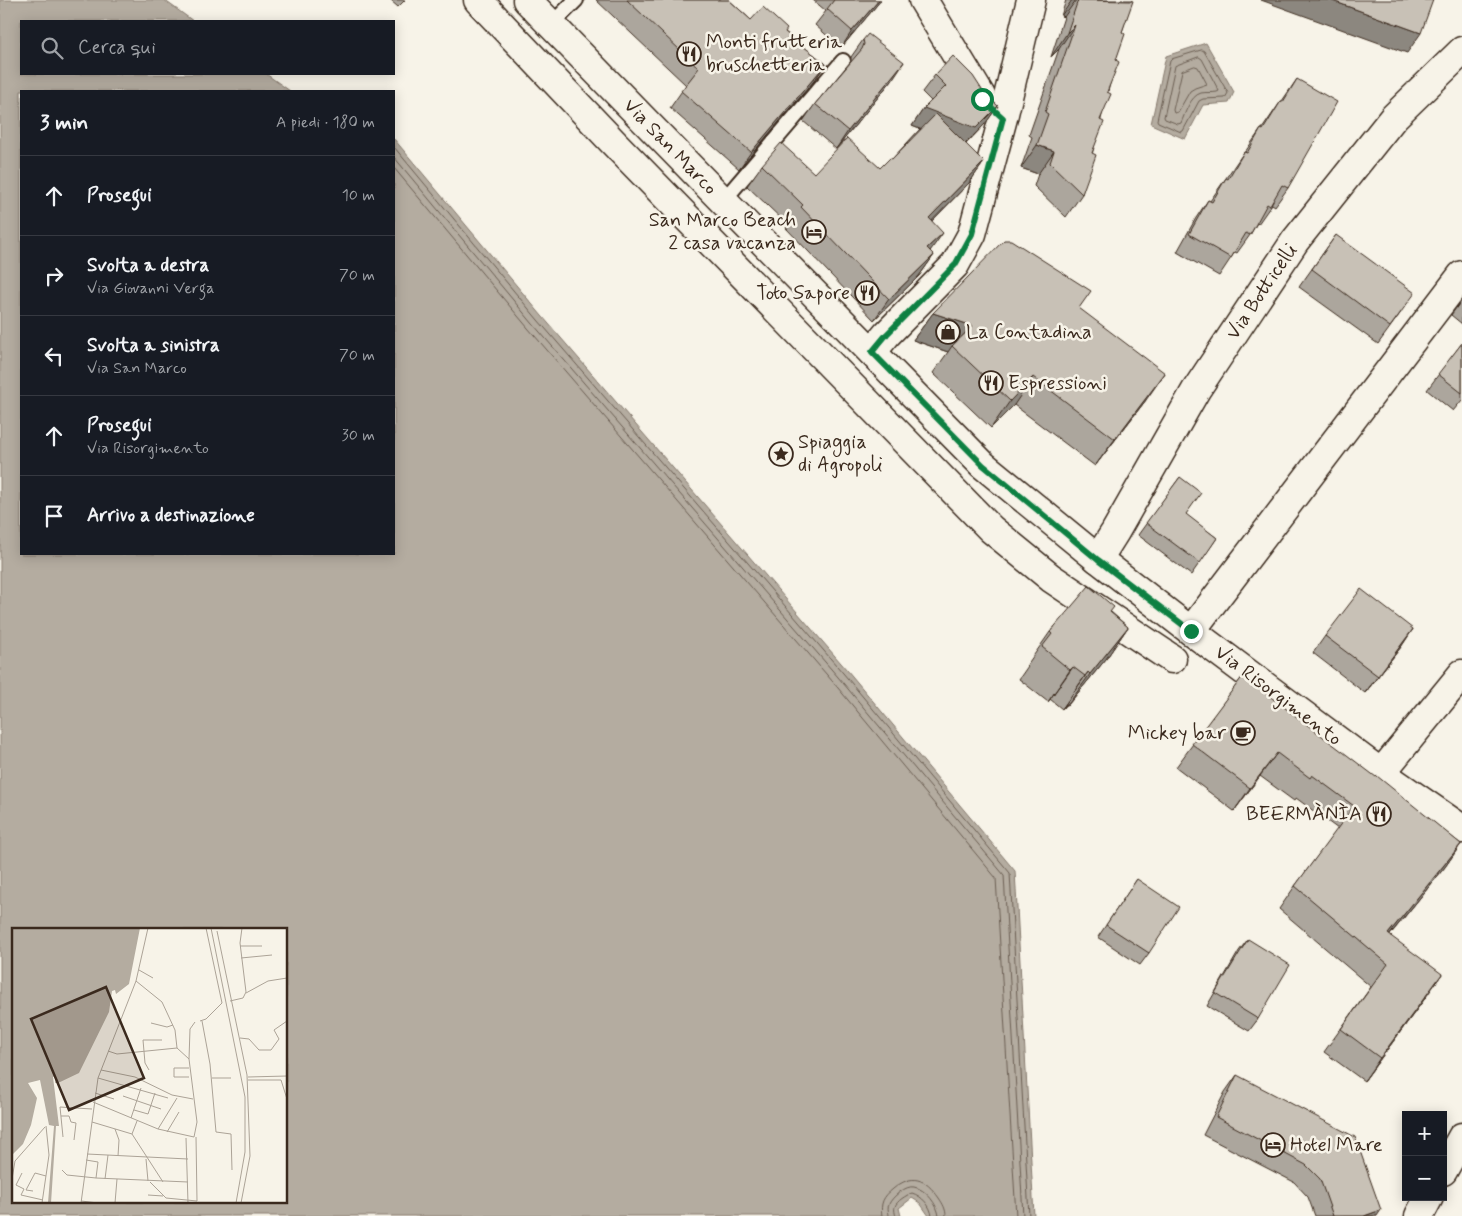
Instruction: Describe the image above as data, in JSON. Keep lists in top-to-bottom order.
{
  "streets": {
    "street": ["Via San Marco", "Via Botticelli", "Via Risorgimento"]
  },
  "crossings": [
    ["Via San Marco", "Via Botticelli"],
    ["Via San Marco", "Via Risorgimento"],
    ["Via Botticelli", "Via Risorgimento"]
  ],
  "places": {
    "restaurant": [
      "Monti frutteria bruschetteria",
      "Toto Sapore",
      "Espressioni",
      "BEERMÀNÌA"
    ],
    "hotel": ["San Marco Beach 2 casa vacanza", "Hotel Mare"],
    "shop": ["La Contadina"],
    "place": ["Spiaggia di Agropoli"],
    "cafe": ["Mickey bar"]
  },
  "page": {
    "search": "Cerca qui",
    "heading": ["3 min", "A piedi · 180 m"],
    "list": [
      ["Prosegui", "10 m"],
      ["Svolta a destra", "Via Giovanni Verga", "70 m"],
      ["Svolta a sinistra", "Via San Marco", "70 m"],
      ["Prosegui", "Via Risorgimento", "30 m"],
      "Arrivo a destinazione"
    ],
    "map_buttons": ["+", "−"]
  }
}
